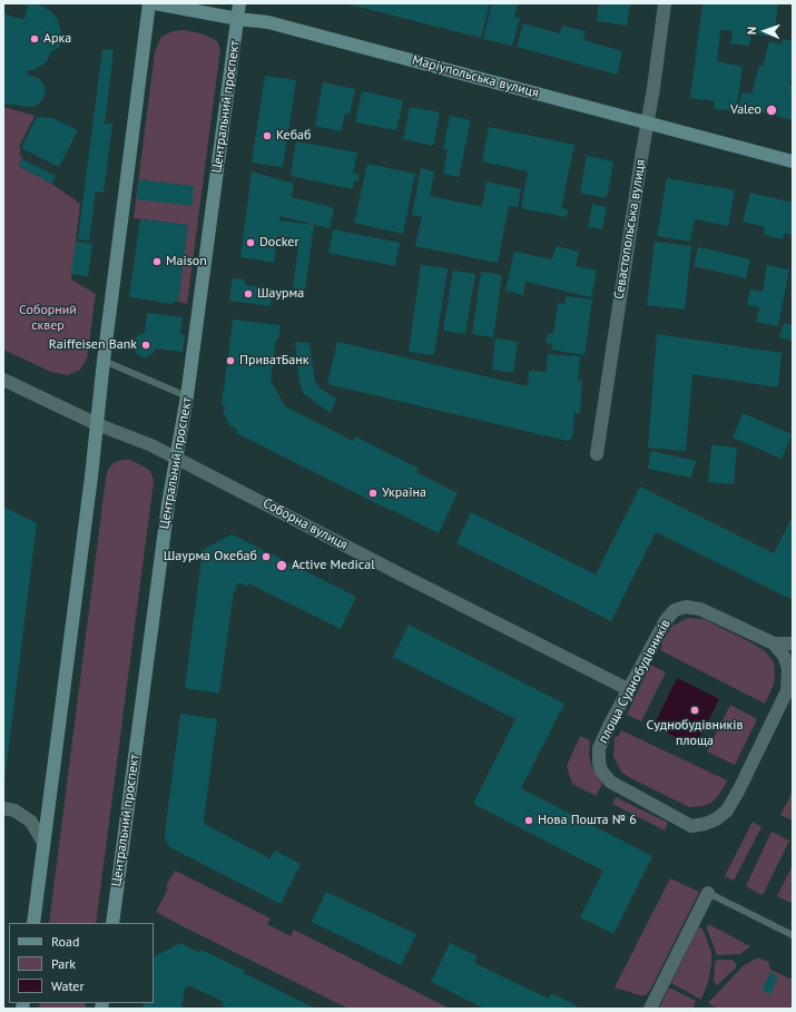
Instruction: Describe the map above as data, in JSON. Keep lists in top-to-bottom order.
{
  "streets": {
    "main road": ["Маріупольська вулиця", "Центральний проспект"],
    "street": ["Севастопольська вулиця", "Соборна вулиця", "площа Суднобудівників"]
  },
  "crossings": [
    ["Маріупольська вулиця", "Центральний проспект"],
    ["Маріупольська вулиця", "Севастопольська вулиця"],
    ["Центральний проспект", "Соборна вулиця"],
    ["Соборна вулиця", "площа Суднобудівників"]
  ],
  "parks": ["Соборний сквер"],
  "places": [
    "Арка",
    "Valeo",
    "Кебаб",
    "Docker",
    "Maison",
    "Шаурма",
    "Raiffeisen Bank",
    "ПриватБанк",
    "Україна",
    "Шаурма Окебаб",
    "Active Medical",
    "Суднобудівників площа",
    "Нова Пошта № 6"
  ],
  "legend": ["Road", "Park", "Water"],
  "north": "left"
}
